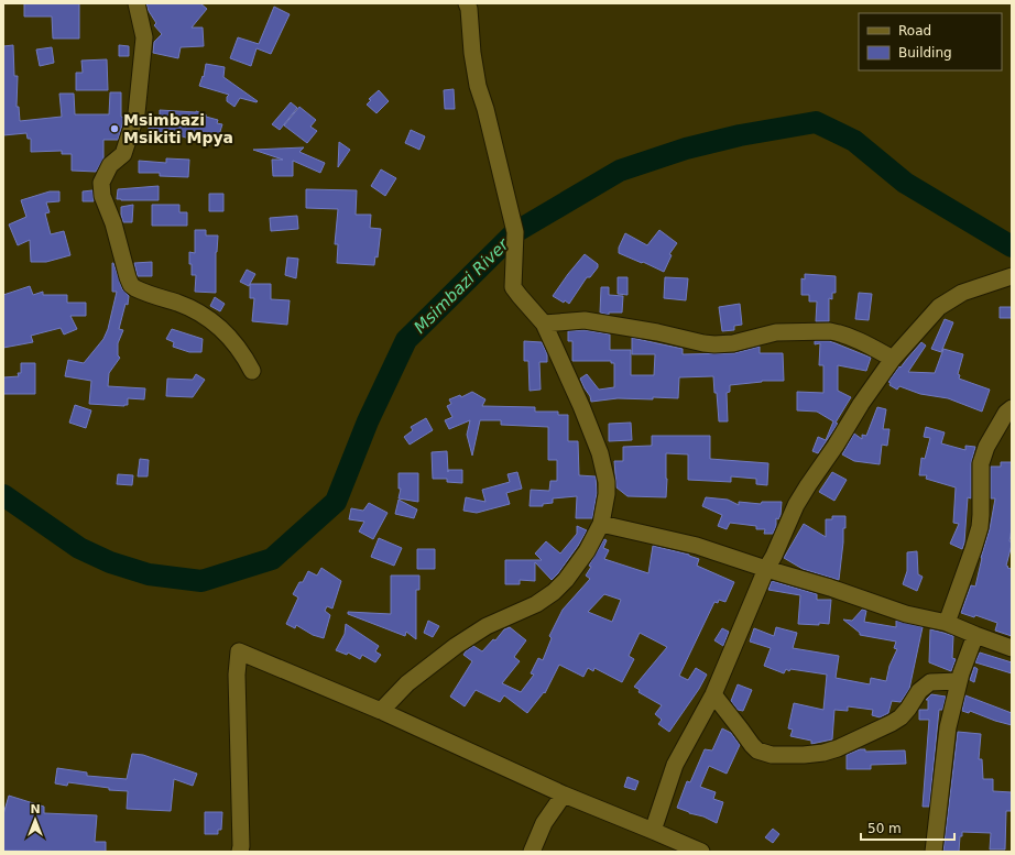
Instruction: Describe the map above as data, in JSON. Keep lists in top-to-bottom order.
{
  "water": ["Msimbazi River"],
  "places": ["Msimbazi Msikiti Mpya"],
  "legend": ["Road", "Building"],
  "scale_bar": "50 m",
  "north": "top"
}
